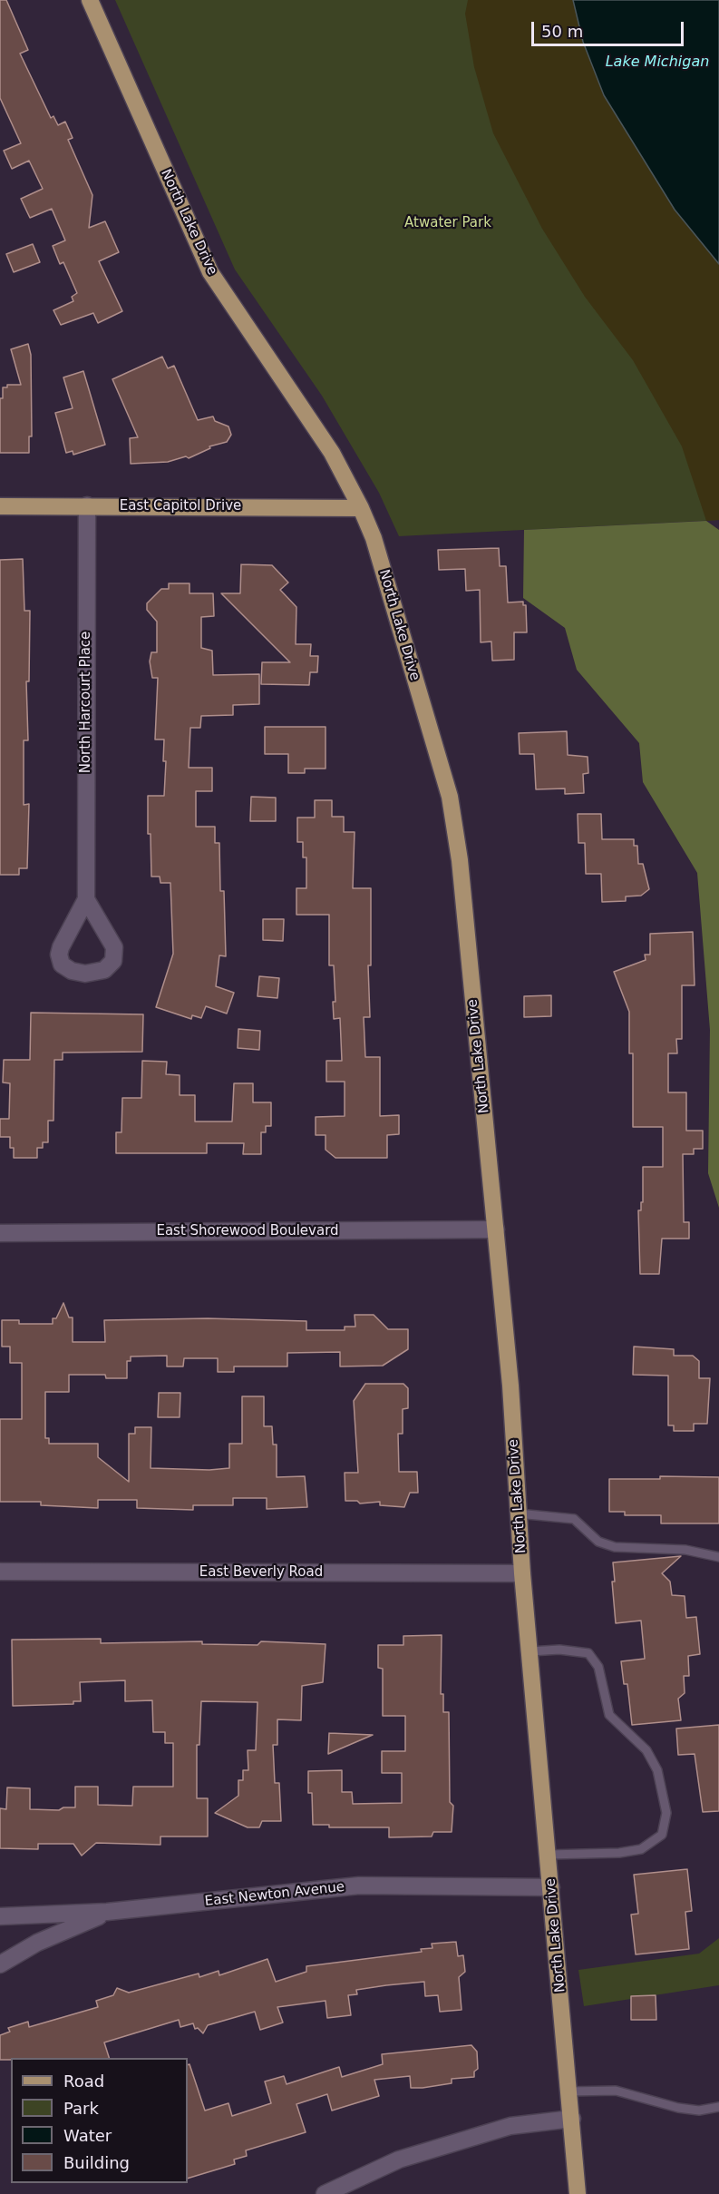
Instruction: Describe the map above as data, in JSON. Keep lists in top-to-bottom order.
{
  "streets": {
    "main road": ["North Lake Drive", "East Capitol Drive"],
    "street": [
      "North Harcourt Place",
      "East Shorewood Boulevard",
      "East Beverly Road",
      "East Newton Avenue"
    ]
  },
  "crossings": [
    ["North Lake Drive", "East Capitol Drive"],
    ["North Lake Drive", "East Shorewood Boulevard"],
    ["North Lake Drive", "East Beverly Road"],
    ["North Lake Drive", "East Newton Avenue"],
    ["East Capitol Drive", "North Harcourt Place"]
  ],
  "water": ["Lake Michigan"],
  "parks": ["Atwater Park"],
  "legend": [
    "Road",
    "Park",
    "Water",
    "Building"
  ],
  "scale_bar": "50 m"
}
